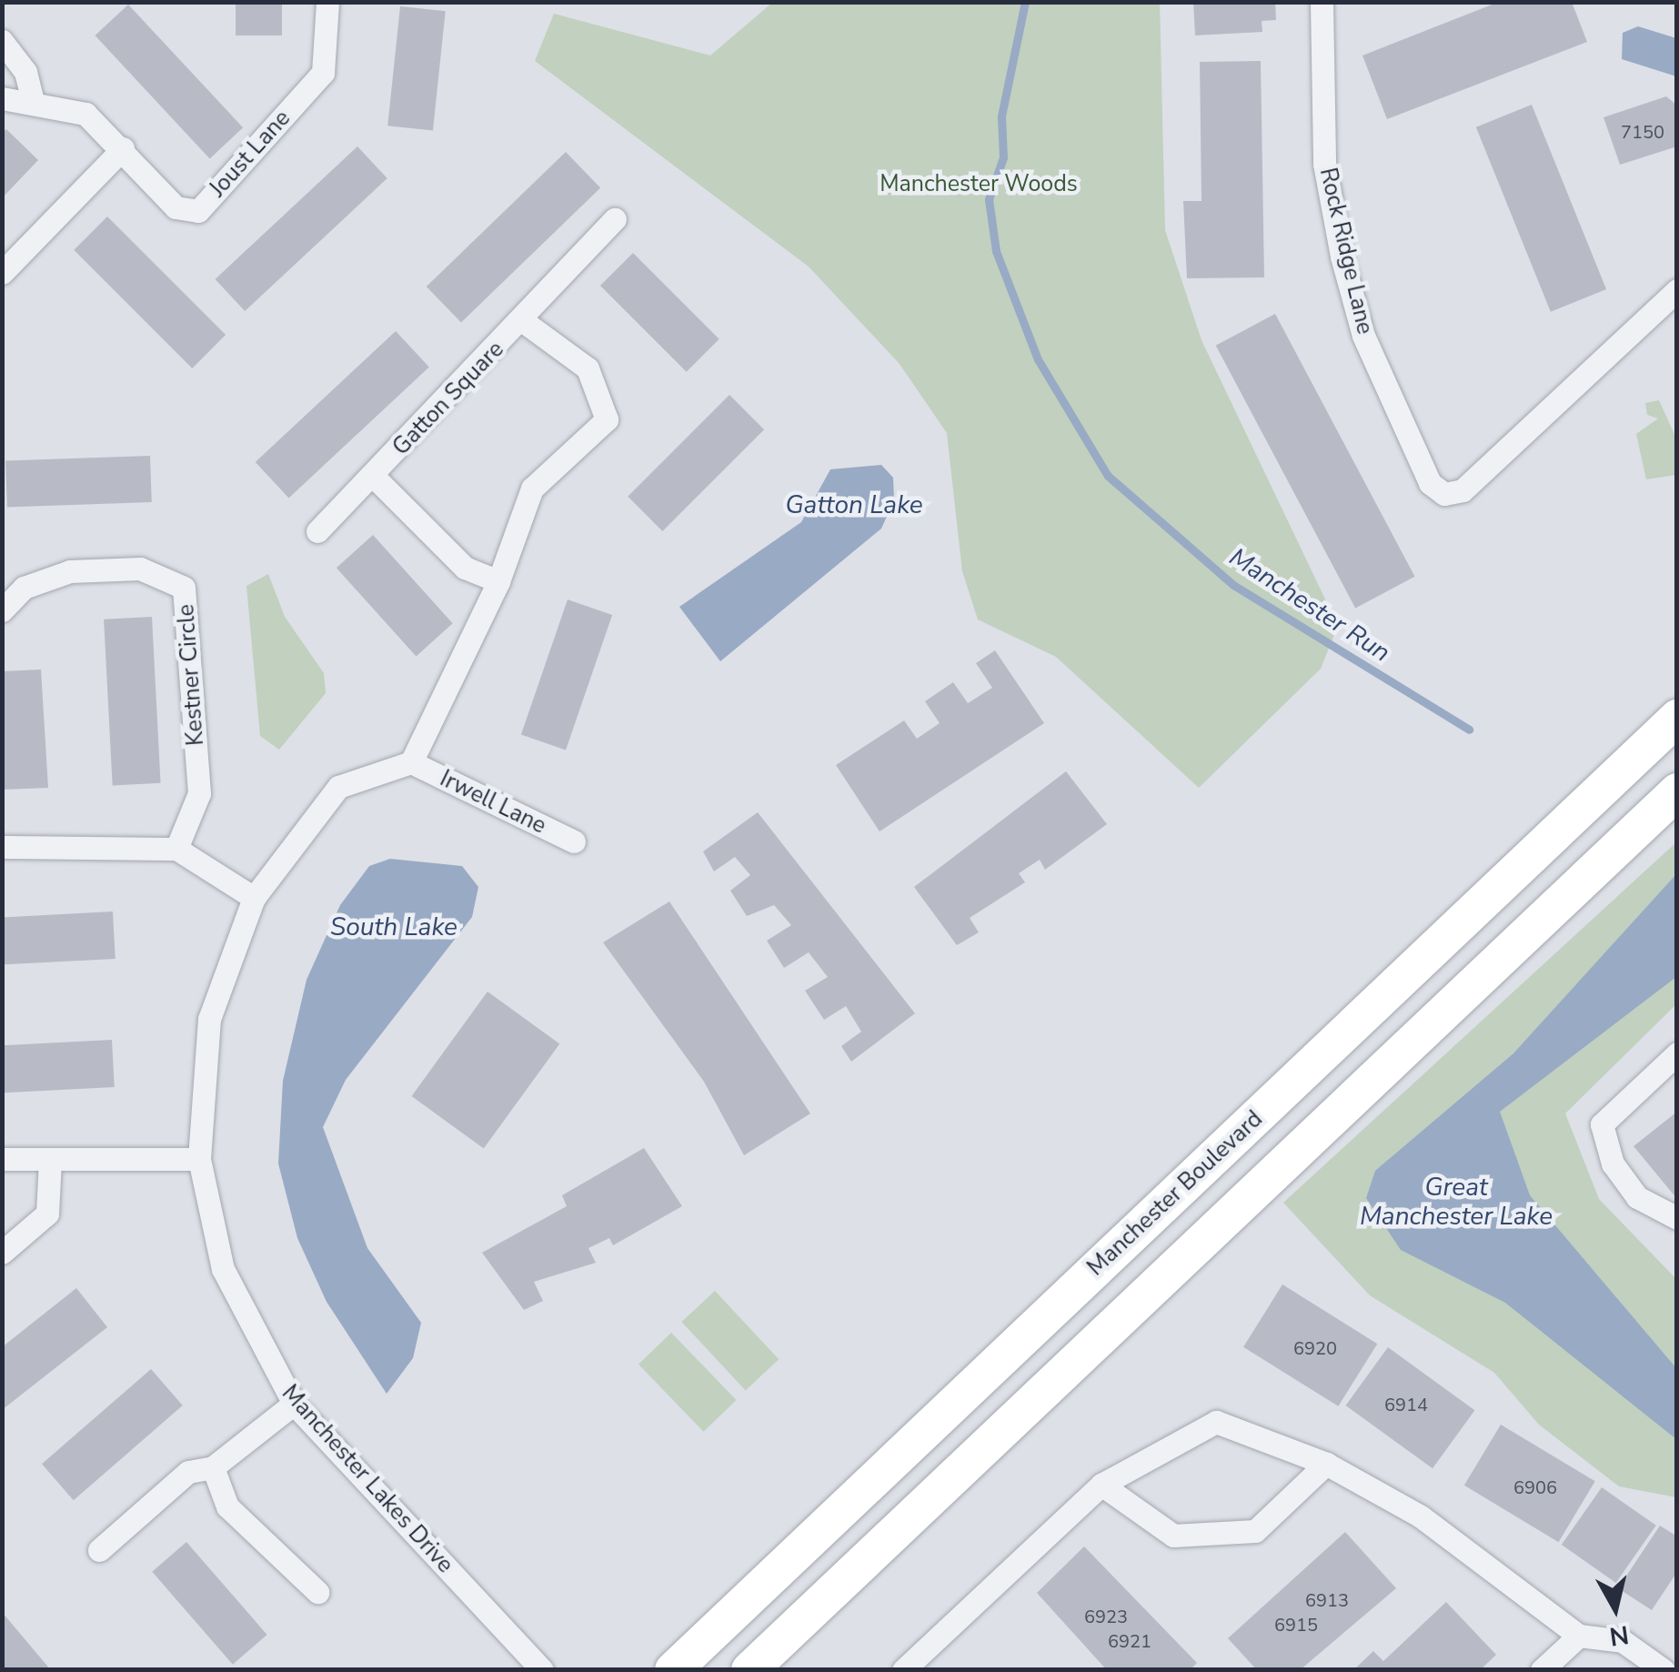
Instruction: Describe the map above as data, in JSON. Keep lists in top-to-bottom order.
{
  "streets": {
    "main road": ["Manchester Boulevard"],
    "street": [
      "Joust Lane",
      "Rock Ridge Lane",
      "Gatton Square",
      "Kestner Circle",
      "Irwell Lane",
      "Manchester Lakes Drive"
    ]
  },
  "crossings": [
    ["Gatton Square", "Irwell Lane"],
    ["Gatton Square", "Manchester Lakes Drive"],
    ["Irwell Lane", "Manchester Lakes Drive"]
  ],
  "water": [
    "Gatton Lake",
    "Manchester Run",
    "South Lake",
    "Great Manchester Lake"
  ],
  "parks": ["Manchester Woods"],
  "house_numbers": [
    "7150",
    "6920",
    "6914",
    "6906",
    "6913",
    "6923",
    "6915",
    "6921"
  ],
  "north": "bottom"
}
